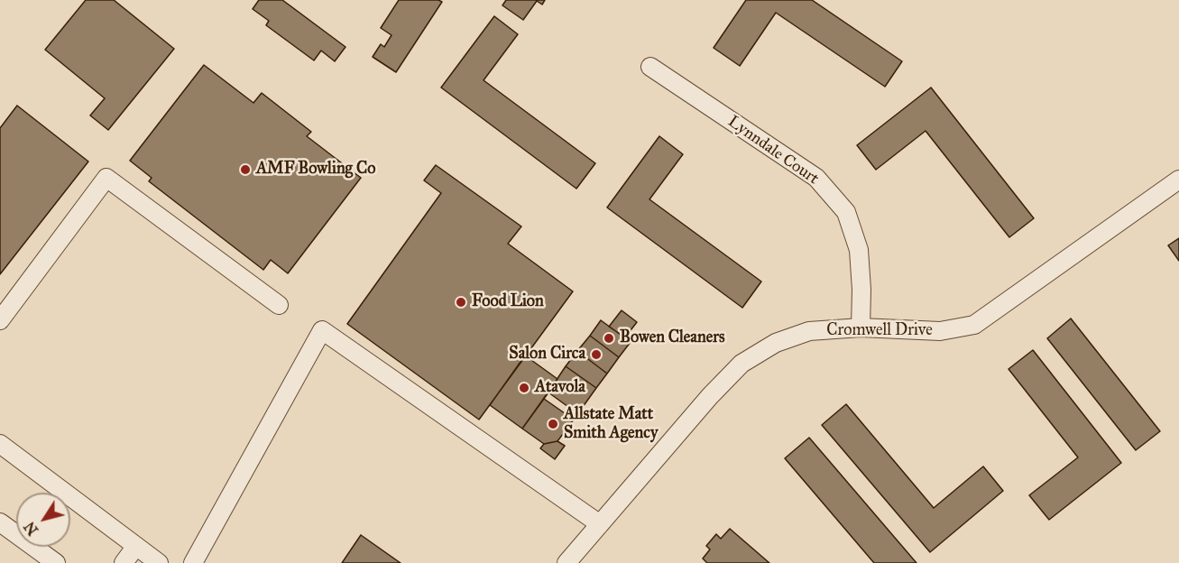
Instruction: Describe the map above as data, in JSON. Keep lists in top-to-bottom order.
{
  "streets": {
    "street": ["Lynndale Court", "Cromwell Drive"]
  },
  "crossings": [
    ["Lynndale Court", "Cromwell Drive"]
  ],
  "places": [
    "AMF Bowling Co",
    "Food Lion",
    "Bowen Cleaners",
    "Salon Circa",
    "Atavola",
    "Allstate Matt Smith Agency"
  ],
  "north": "bottom left"
}
